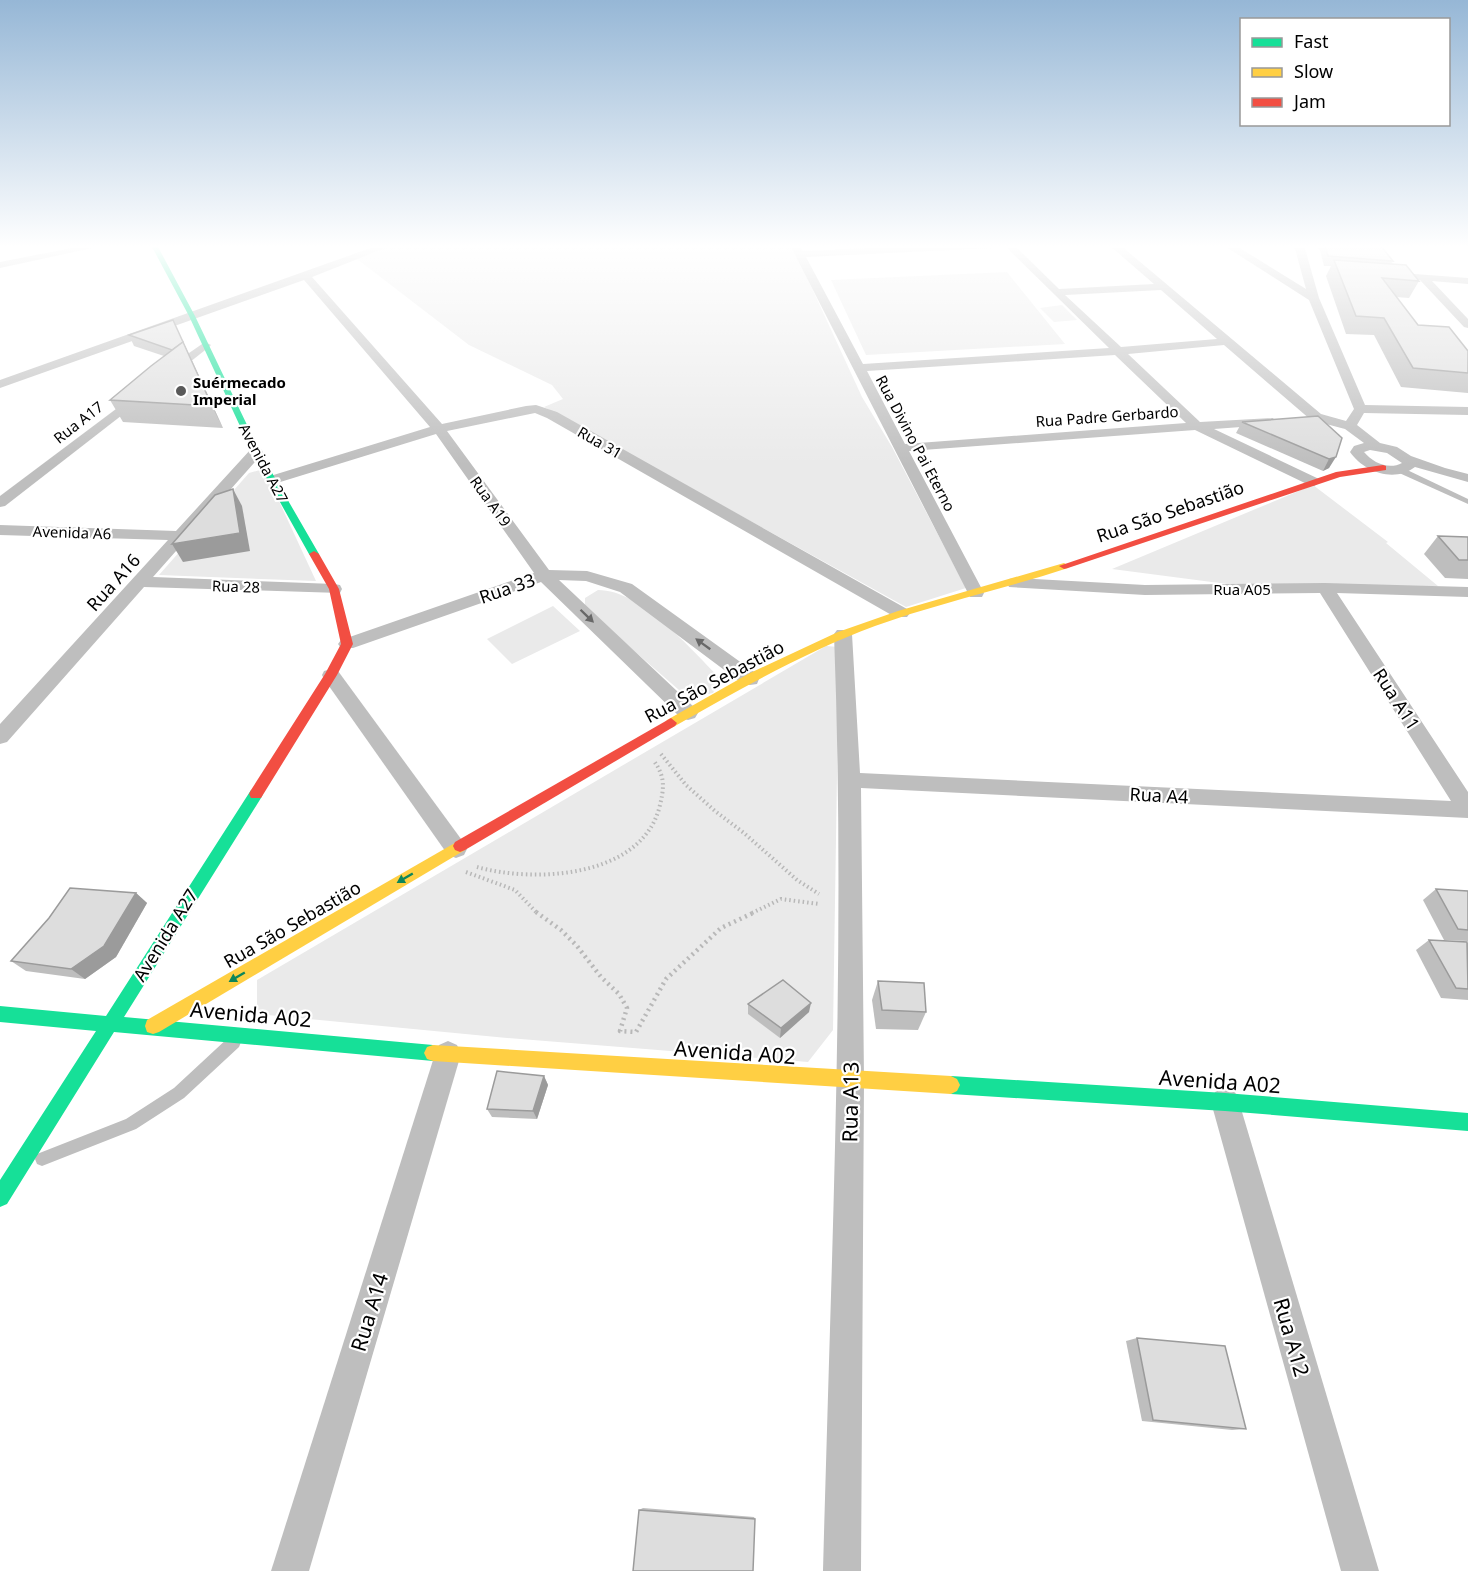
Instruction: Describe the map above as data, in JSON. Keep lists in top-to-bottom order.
{
  "streets": {
    "street": [
      "Rua Padre Gerbardo",
      "Rua A17",
      "Rua 31",
      "Rua Divino Pai Eterno",
      "Avenida A27",
      "Rua A19",
      "Rua São Sebastião",
      "Avenida A6",
      "Rua A16",
      "Rua 28",
      "Rua 33",
      "Rua A05",
      "Rua A11",
      "Rua A4",
      "Avenida A02",
      "Rua A13",
      "Rua A14",
      "Rua A12"
    ]
  },
  "crossings": [
    ["Rua Padre Gerbardo", "Rua Divino Pai Eterno"],
    ["Rua A17", "Avenida A27"],
    ["Rua 31", "Avenida A27"],
    ["Rua 31", "Rua A19"],
    ["Rua 31", "Rua São Sebastião"],
    ["Rua Divino Pai Eterno", "Rua São Sebastião"],
    ["Avenida A27", "Rua A16"],
    ["Avenida A27", "Rua 28"],
    ["Avenida A27", "Rua 33"],
    ["Avenida A27", "Avenida A02"],
    ["Rua A19", "Rua São Sebastião"],
    ["Rua A19", "Rua 33"],
    ["Rua São Sebastião", "Rua 33"],
    ["Rua São Sebastião", "Rua A05"],
    ["Rua São Sebastião", "Avenida A02"],
    ["Rua São Sebastião", "Rua A13"],
    ["Avenida A6", "Rua A16"],
    ["Rua A16", "Rua 28"],
    ["Rua A05", "Rua A11"],
    ["Rua A11", "Rua A4"],
    ["Rua A4", "Rua A13"],
    ["Avenida A02", "Rua A13"],
    ["Avenida A02", "Rua A14"],
    ["Avenida A02", "Rua A12"]
  ],
  "one_way": ["Rua A19", "Rua 33"],
  "places": ["Suérmecado Imperial"],
  "legend": ["Fast", "Slow", "Jam"]
}
